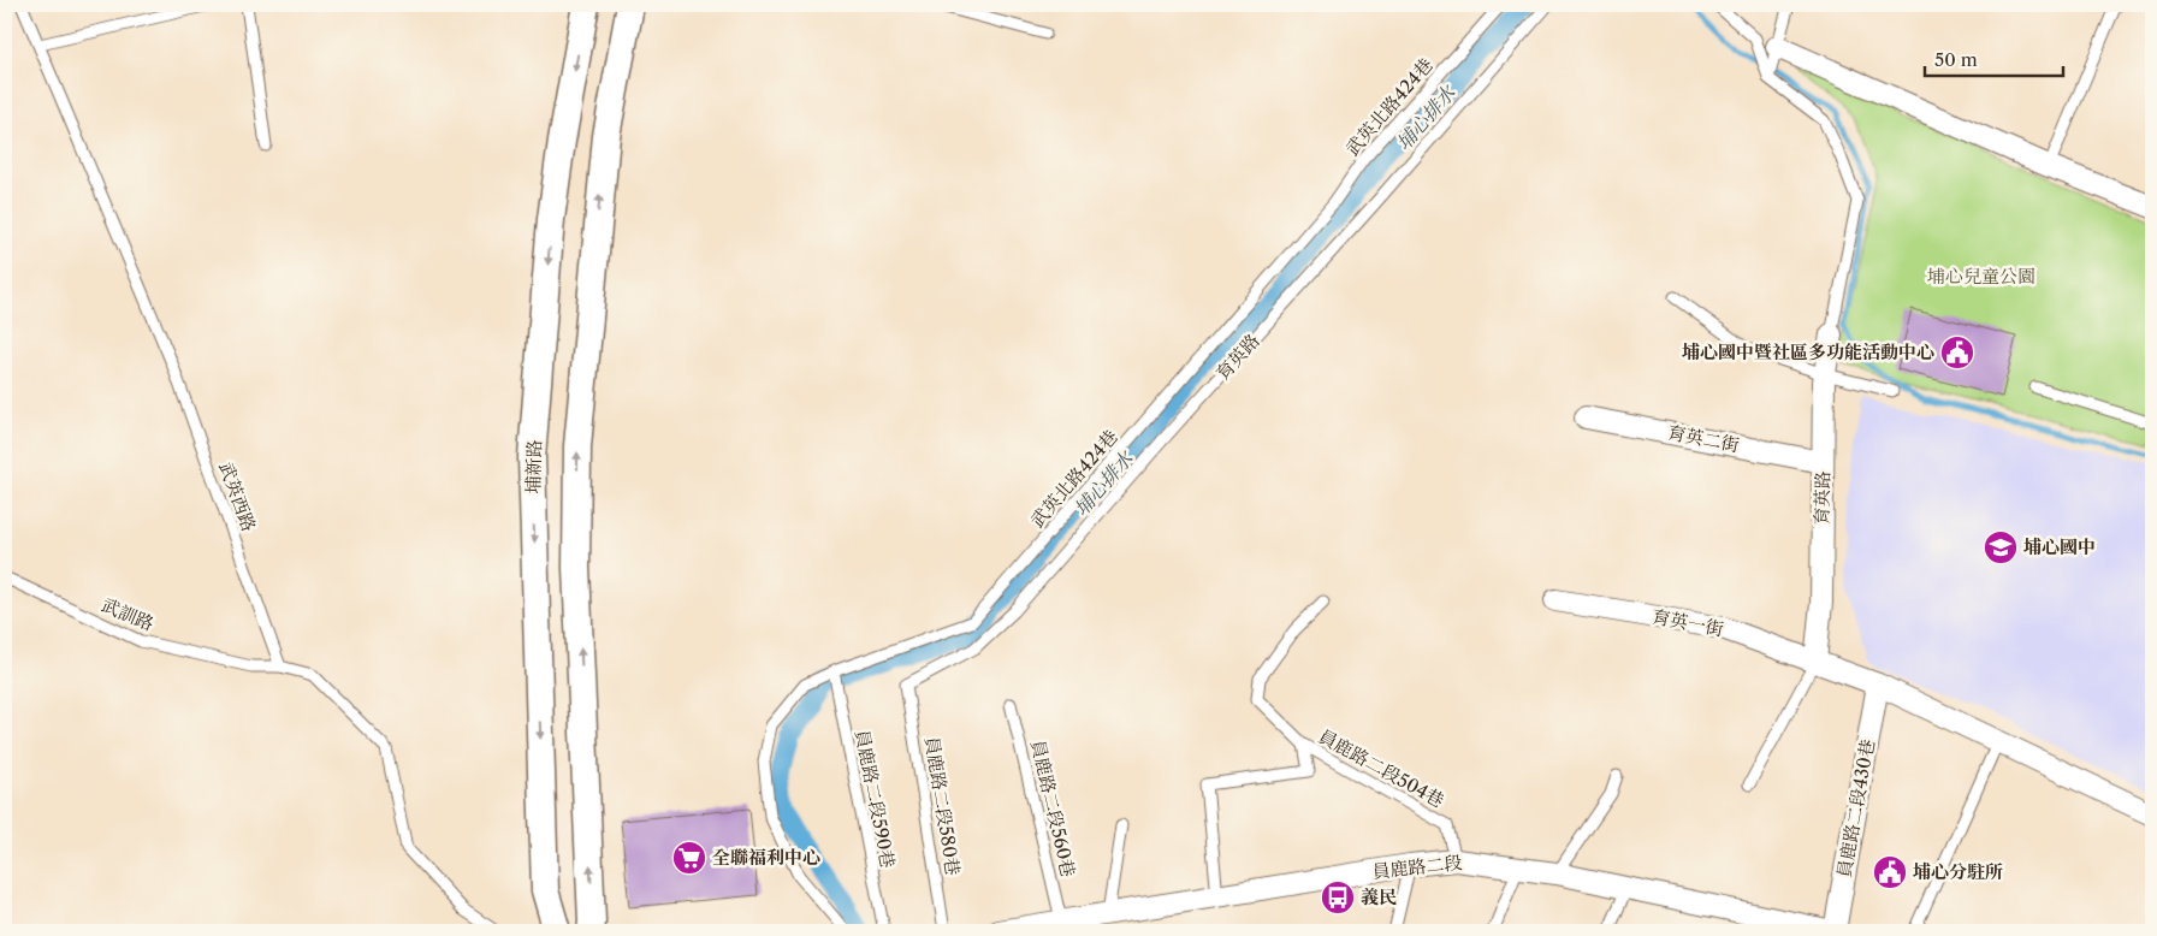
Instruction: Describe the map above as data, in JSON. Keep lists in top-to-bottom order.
{
  "streets": {
    "street": [
      "育英路",
      "育英二街",
      "埔新路",
      "育英一街",
      "員鹿路二段430巷",
      "員鹿路二段"
    ],
    "lane": [
      "武英北路424巷",
      "武英西路",
      "武訓路",
      "員鹿路二段504巷",
      "員鹿路二段590巷",
      "員鹿路二段580巷",
      "員鹿路二段560巷"
    ]
  },
  "crossings": [
    ["武英北路424巷", "員鹿路二段590巷"],
    ["育英路", "育英二街"],
    ["育英路", "育英一街"],
    ["育英路", "員鹿路二段580巷"],
    ["武英西路", "武訓路"],
    ["員鹿路二段504巷", "員鹿路二段"],
    ["員鹿路二段560巷", "員鹿路二段"],
    ["員鹿路二段430巷", "員鹿路二段"]
  ],
  "water": ["埔心排水"],
  "parks": ["埔心兒童公園"],
  "places": {
    "public building": ["埔心國中暨社區多功能活動中心", "埔心分駐所"],
    "school or university": ["埔心國中"],
    "supermarket": ["全聯福利中心"],
    "bus stop": ["義民"]
  },
  "scale_bar": "50 m"
}
